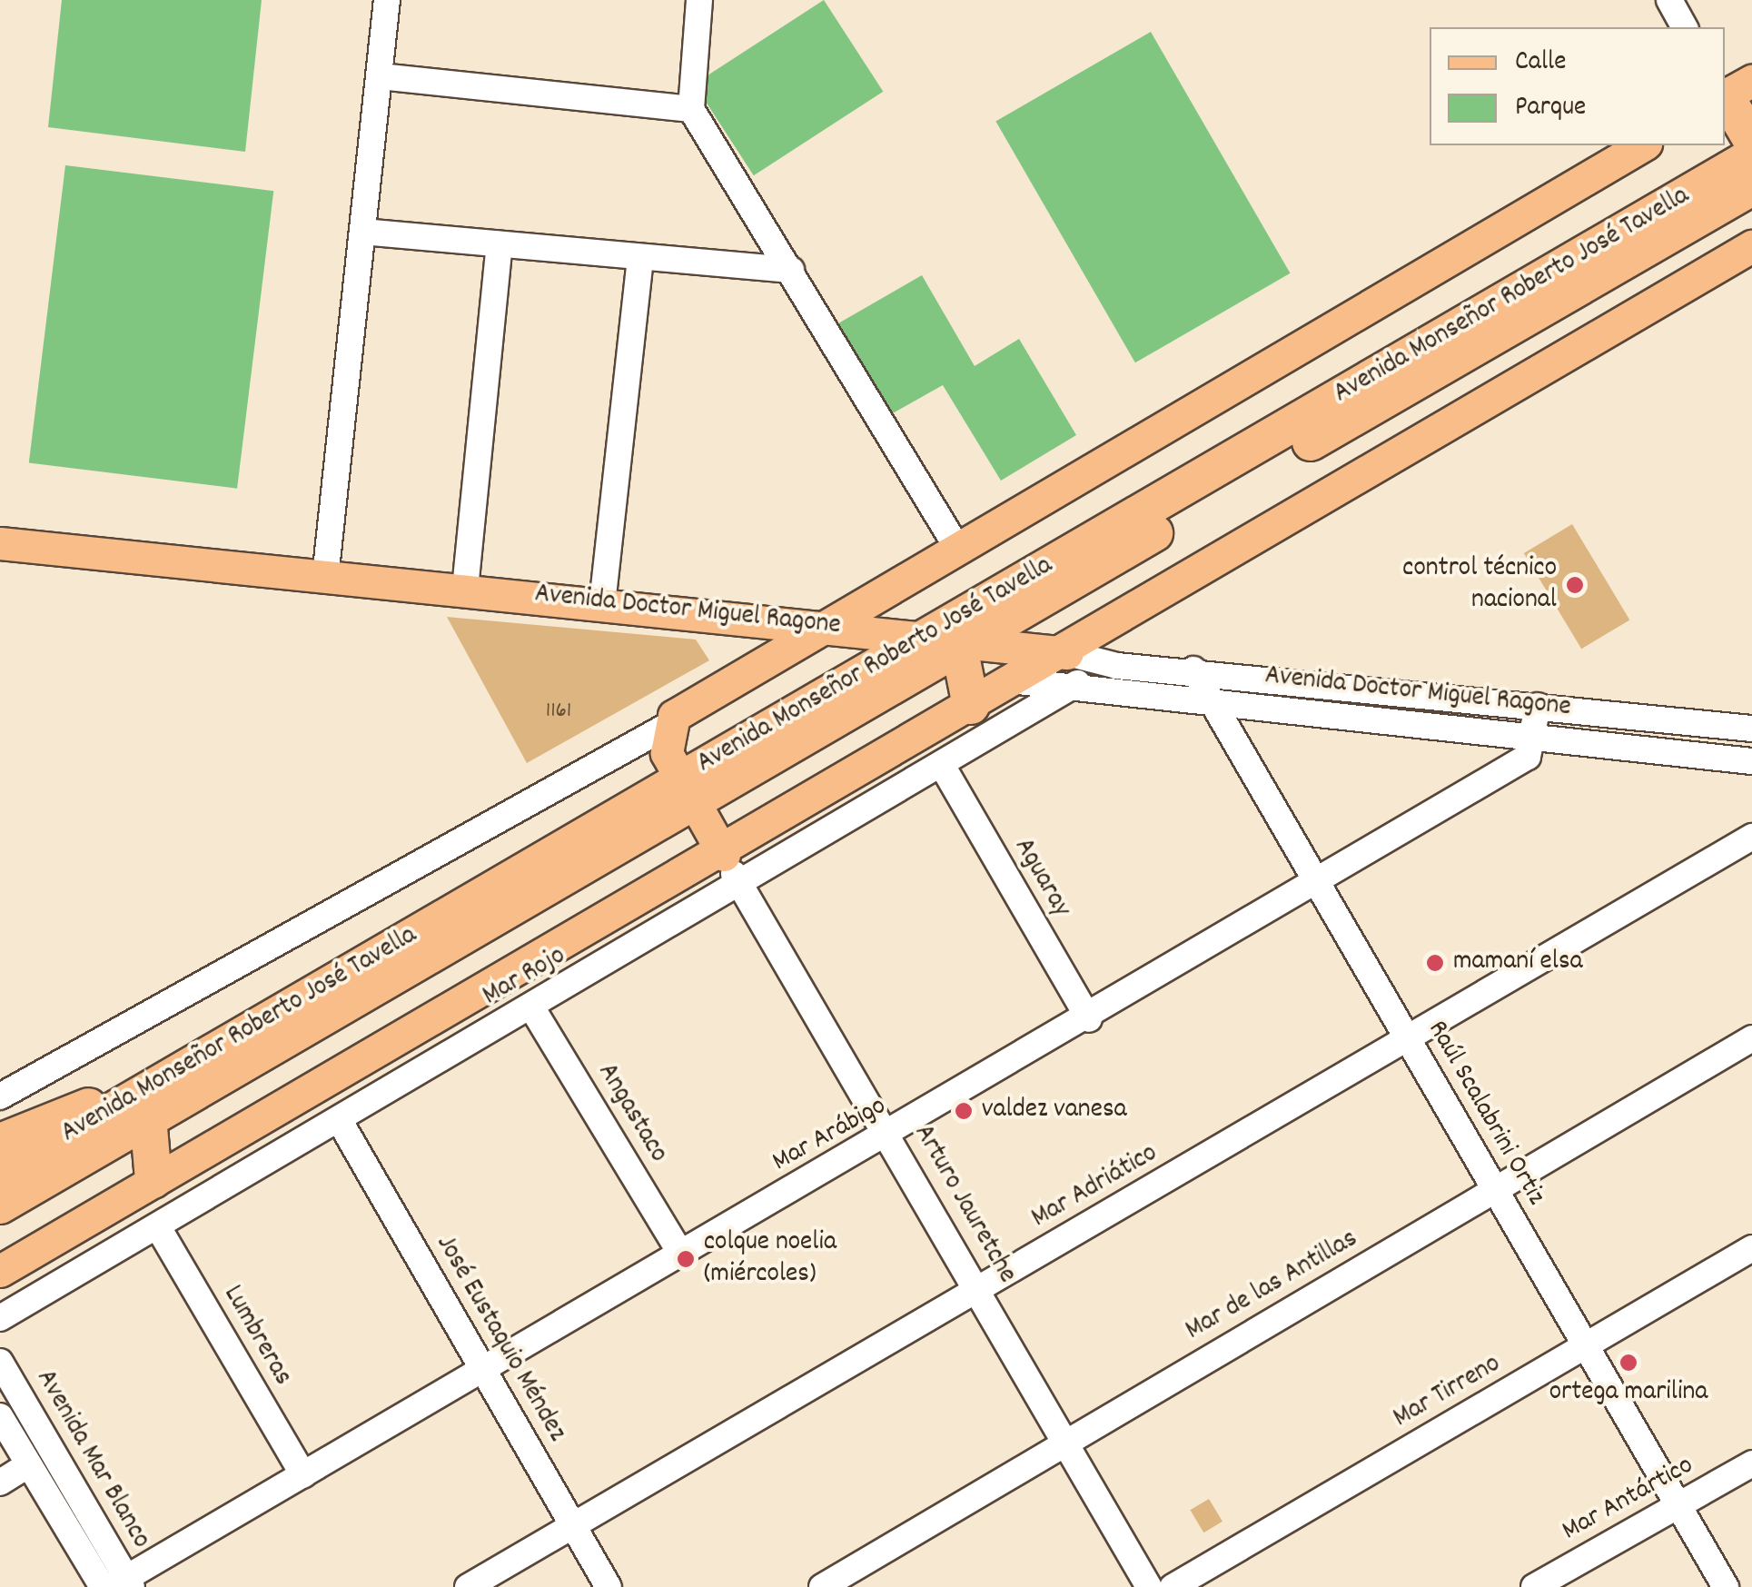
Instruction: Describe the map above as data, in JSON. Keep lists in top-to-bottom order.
{
  "streets": {
    "highway": ["Avenida Monseñor Roberto José Tavella"],
    "main road": ["Avenida Doctor Miguel Ragone"],
    "street": [
      "Aguaray",
      "Mar Rojo",
      "Angastaco",
      "Raúl Scalabrini Ortiz",
      "Mar Arábigo",
      "Mar Adriático",
      "Arturo Jauretche",
      "Mar de las Antillas",
      "Lumbreras",
      "José Eustaquio Méndez",
      "Mar Tirreno",
      "Avenida Mar Blanco",
      "Mar Antártico"
    ]
  },
  "crossings": [
    ["Avenida Monseñor Roberto José Tavella", "Avenida Doctor Miguel Ragone"],
    ["Avenida Doctor Miguel Ragone", "Mar Rojo"],
    ["Avenida Doctor Miguel Ragone", "Raúl Scalabrini Ortiz"],
    ["Avenida Doctor Miguel Ragone", "Mar Arábigo"],
    ["Aguaray", "Mar Rojo"],
    ["Aguaray", "Mar Arábigo"],
    ["Mar Rojo", "Angastaco"],
    ["Mar Rojo", "Arturo Jauretche"],
    ["Mar Rojo", "Lumbreras"],
    ["Mar Rojo", "José Eustaquio Méndez"],
    ["Angastaco", "Mar Arábigo"],
    ["Raúl Scalabrini Ortiz", "Mar Arábigo"],
    ["Raúl Scalabrini Ortiz", "Mar Adriático"],
    ["Raúl Scalabrini Ortiz", "Mar de las Antillas"],
    ["Raúl Scalabrini Ortiz", "Mar Tirreno"],
    ["Raúl Scalabrini Ortiz", "Mar Antártico"],
    ["Mar Arábigo", "Arturo Jauretche"],
    ["Mar Arábigo", "Lumbreras"],
    ["Mar Arábigo", "José Eustaquio Méndez"],
    ["Mar Arábigo", "Avenida Mar Blanco"],
    ["Mar Adriático", "Arturo Jauretche"],
    ["Mar Adriático", "José Eustaquio Méndez"],
    ["Arturo Jauretche", "Mar de las Antillas"]
  ],
  "places": [
    "control técnico nacional",
    "mamaní elsa",
    "valdez vanesa",
    "colque noelia (miércoles)",
    "ortega marilina"
  ],
  "house_numbers": ["1161"],
  "legend": ["Calle", "Parque"]
}
